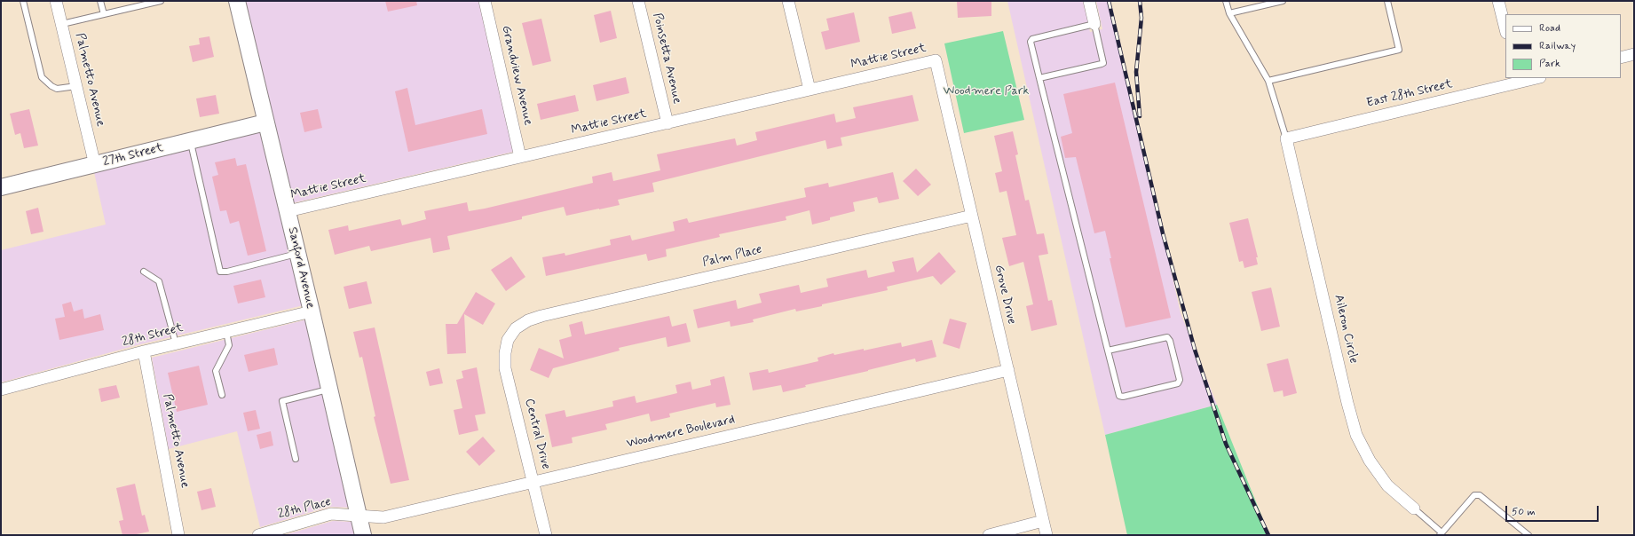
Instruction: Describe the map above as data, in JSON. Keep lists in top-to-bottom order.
{
  "streets": {
    "main road": ["27th Street", "Sanford Avenue"],
    "street": [
      "Mattie Street",
      "Poinsetta Avenue",
      "Grandview Avenue",
      "Palmetto Avenue",
      "East 28th Street",
      "Palm Place",
      "Grove Drive",
      "Aileron Circle",
      "28th Street",
      "Woodmere Boulevard",
      "Central Drive",
      "28th Place"
    ]
  },
  "crossings": [
    ["Mattie Street", "Poinsetta Avenue"],
    ["Mattie Street", "Grandview Avenue"],
    ["Mattie Street", "Sanford Avenue"],
    ["Mattie Street", "Grove Drive"],
    ["Palmetto Avenue", "27th Street"],
    ["Palmetto Avenue", "28th Street"],
    ["East 28th Street", "Aileron Circle"],
    ["27th Street", "Sanford Avenue"],
    ["Palm Place", "Grove Drive"],
    ["Palm Place", "Central Drive"],
    ["Sanford Avenue", "28th Street"],
    ["Sanford Avenue", "Woodmere Boulevard"],
    ["Sanford Avenue", "28th Place"],
    ["Grove Drive", "Woodmere Boulevard"],
    ["Woodmere Boulevard", "Central Drive"],
    ["Woodmere Boulevard", "28th Place"]
  ],
  "parks": ["Woodmere Park"],
  "legend": ["Road", "Railway", "Park"],
  "scale_bar": "50 m"
}
